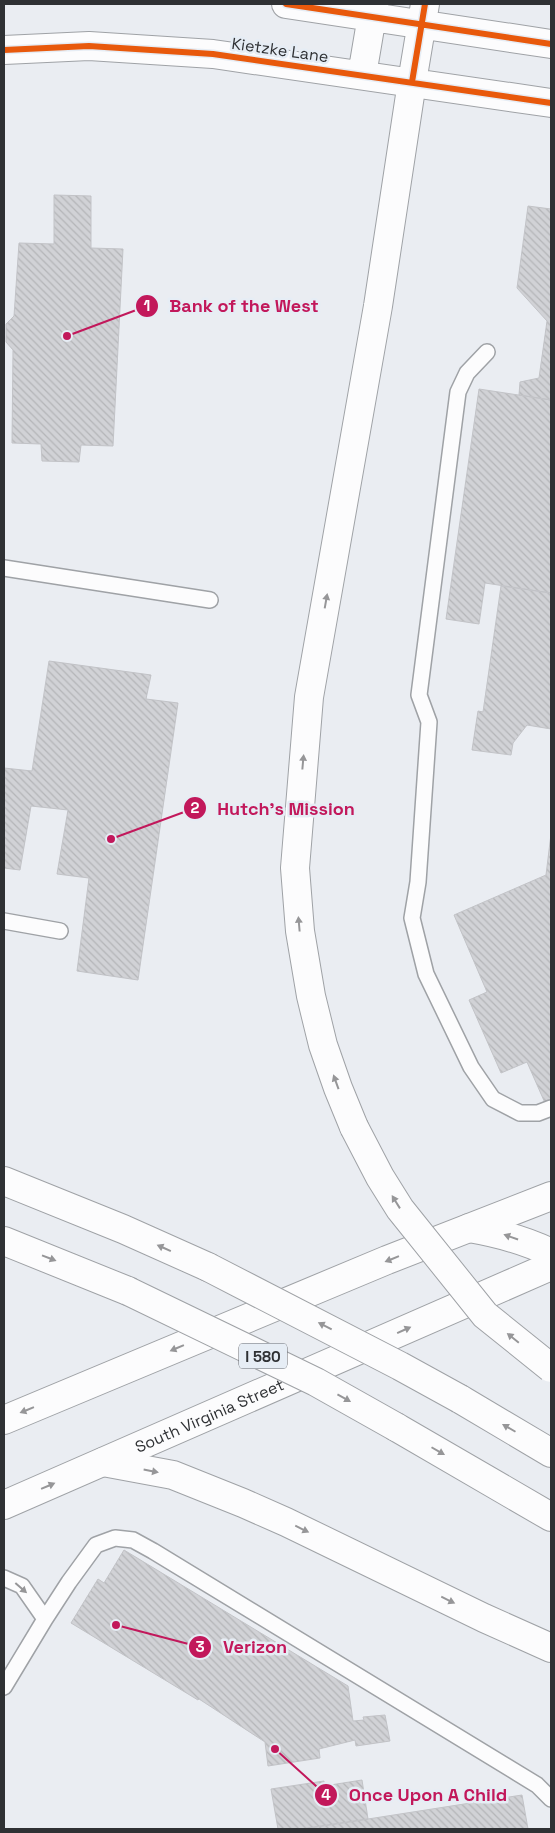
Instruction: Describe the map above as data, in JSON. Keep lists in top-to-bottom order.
{
  "streets": {
    "main road": ["Kietzke Lane", "I 580", "South Virginia Street"]
  },
  "places": [
    "Bank of the West",
    "Hutch's Mission",
    "Verizon",
    "Once Upon A Child"
  ]
}
